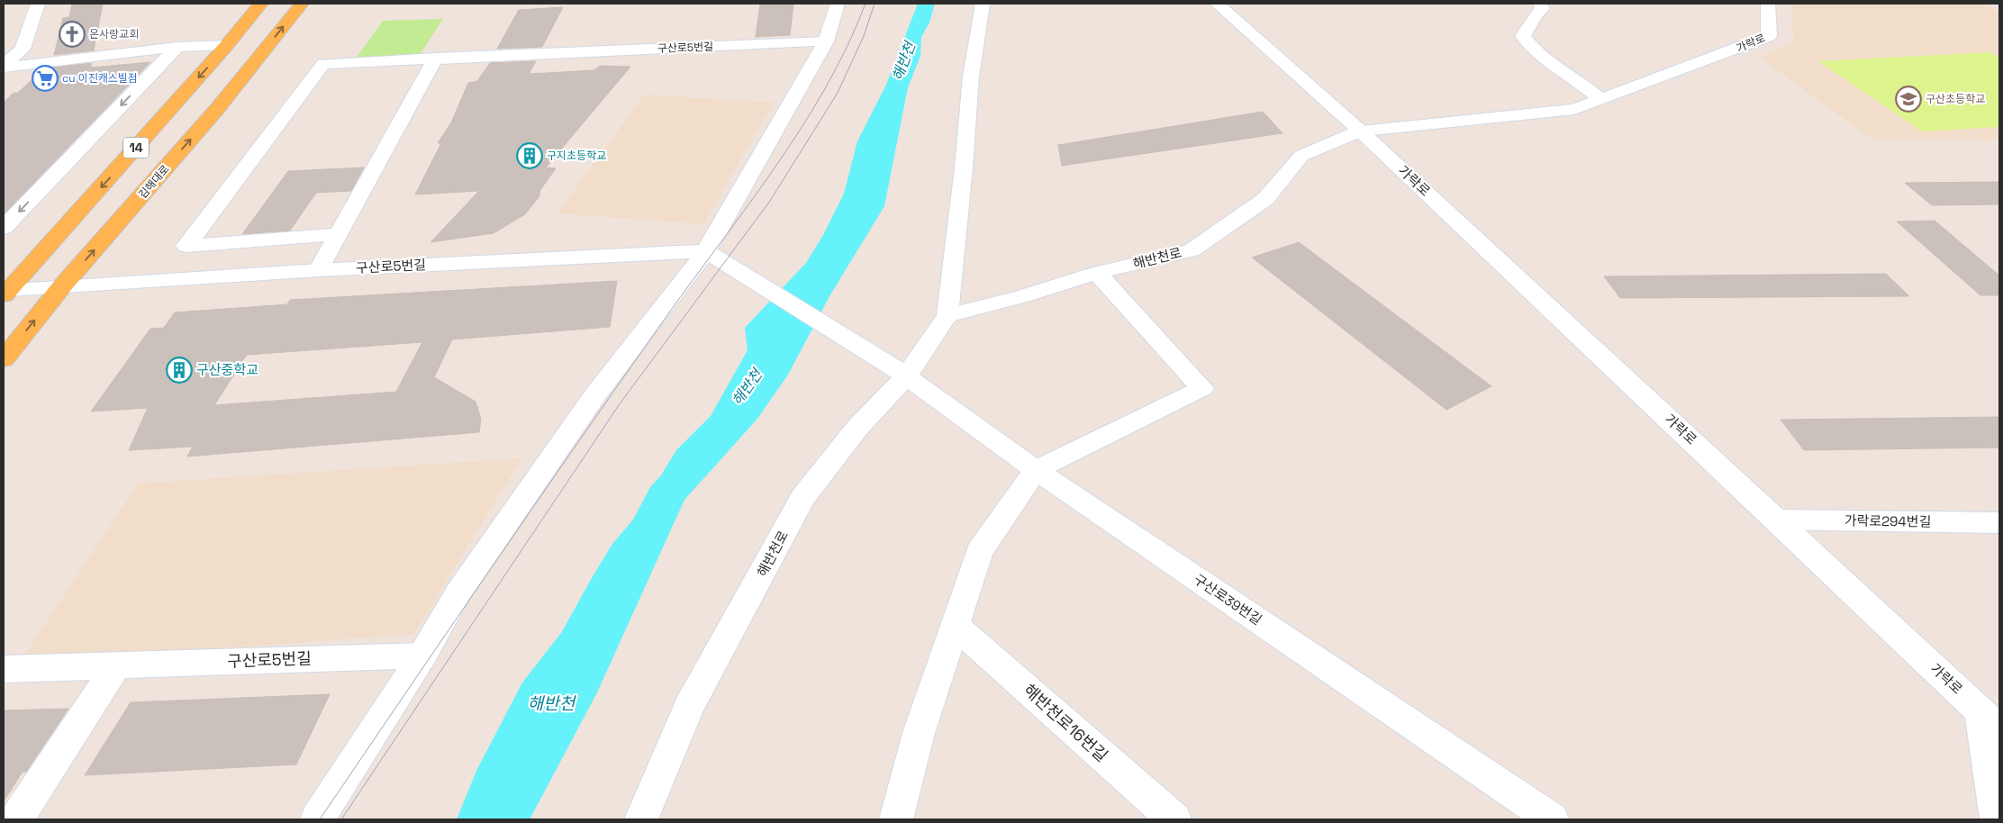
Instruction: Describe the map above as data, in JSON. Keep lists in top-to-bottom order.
{
  "streets": {
    "main road": ["14", "김해대로"],
    "street": [
      "가락로",
      "구산로5번길",
      "해반천로",
      "가락로294번길",
      "구산로39번길",
      "해반천로16번길"
    ]
  },
  "crossings": [
    ["가락로", "해반천로"],
    ["가락로", "가락로294번길"],
    ["구산로5번길", "14"],
    ["구산로5번길", "김해대로"],
    ["구산로5번길", "구산로39번길"],
    ["해반천로", "구산로39번길"]
  ],
  "water": ["해반천"],
  "places": {
    "church": ["온사랑교회"],
    "supermarket": ["cu 이진캐스빌점"],
    "school or university": ["구산초등학교"],
    "building": ["구지초등학교", "구산중학교"]
  }
}
